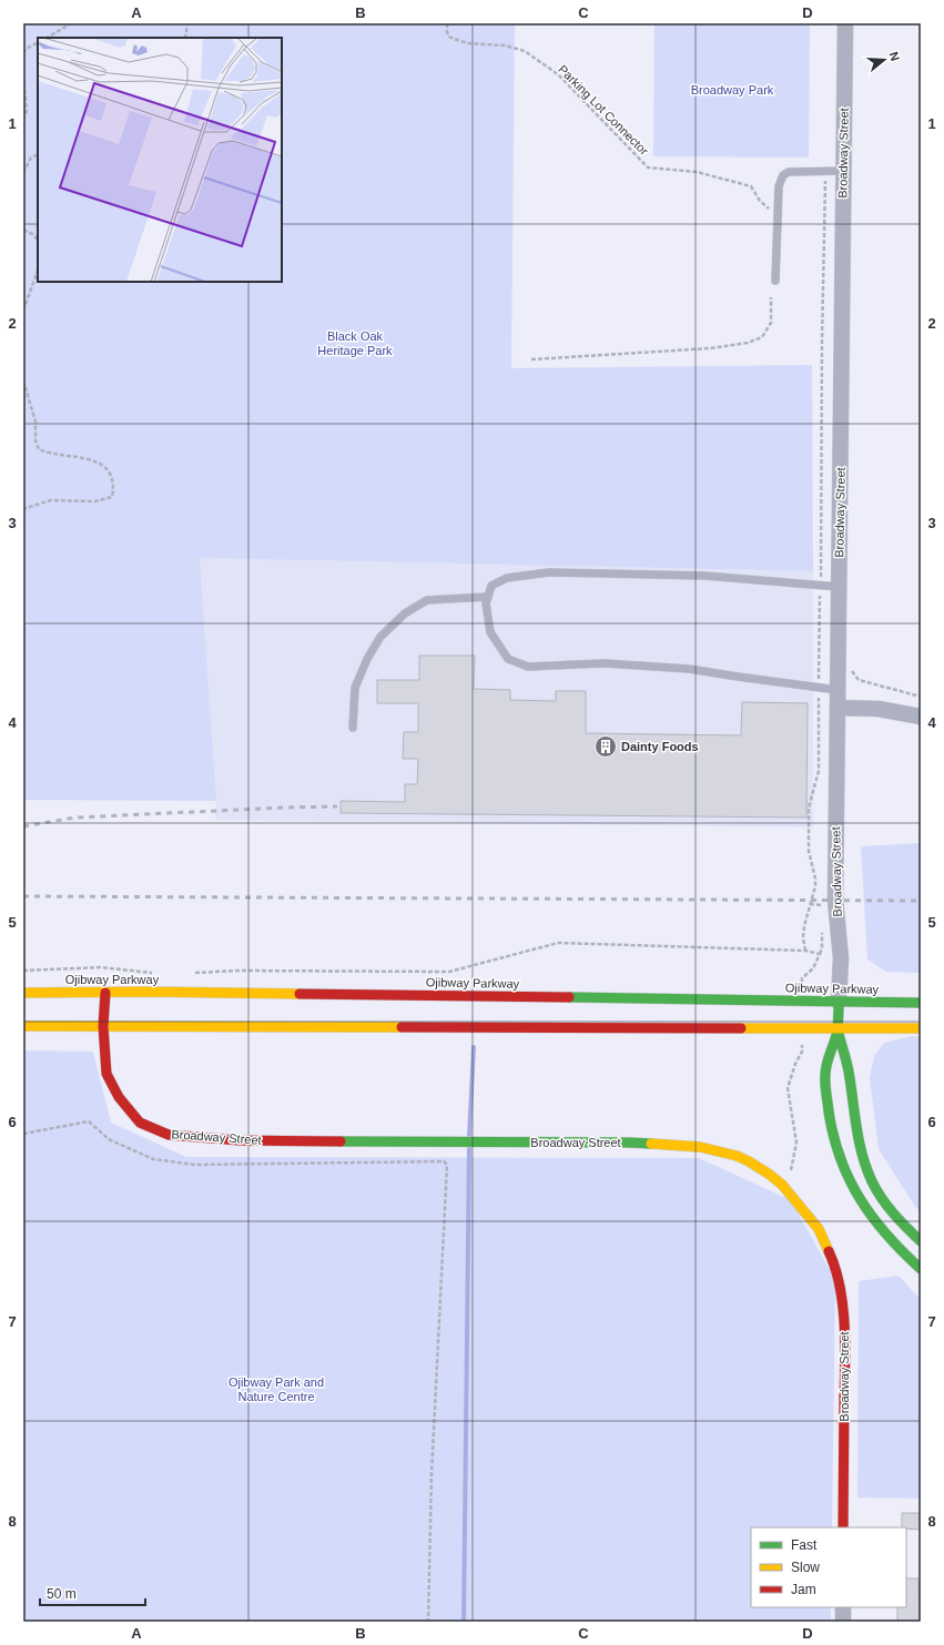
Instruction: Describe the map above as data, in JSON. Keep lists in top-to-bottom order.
{
  "streets": {
    "main road": ["Broadway Street", "Ojibway Parkway"],
    "path": ["Parking Lot Connector"]
  },
  "crossings": [
    ["Broadway Street", "Ojibway Parkway"]
  ],
  "parks": ["Broadway Park", "Black Oak Heritage Park", "Ojibway Park and Nature Centre"],
  "places": {
    "building": ["Dainty Foods"]
  },
  "legend": ["Fast", "Slow", "Jam"],
  "scale_bar": "50 m",
  "north": "right",
  "grid": {
    "columns": [
      "A",
      "B",
      "C",
      "D"
    ],
    "rows": [
      "1",
      "2",
      "3",
      "4",
      "5",
      "6",
      "7",
      "8"
    ]
  }
}
